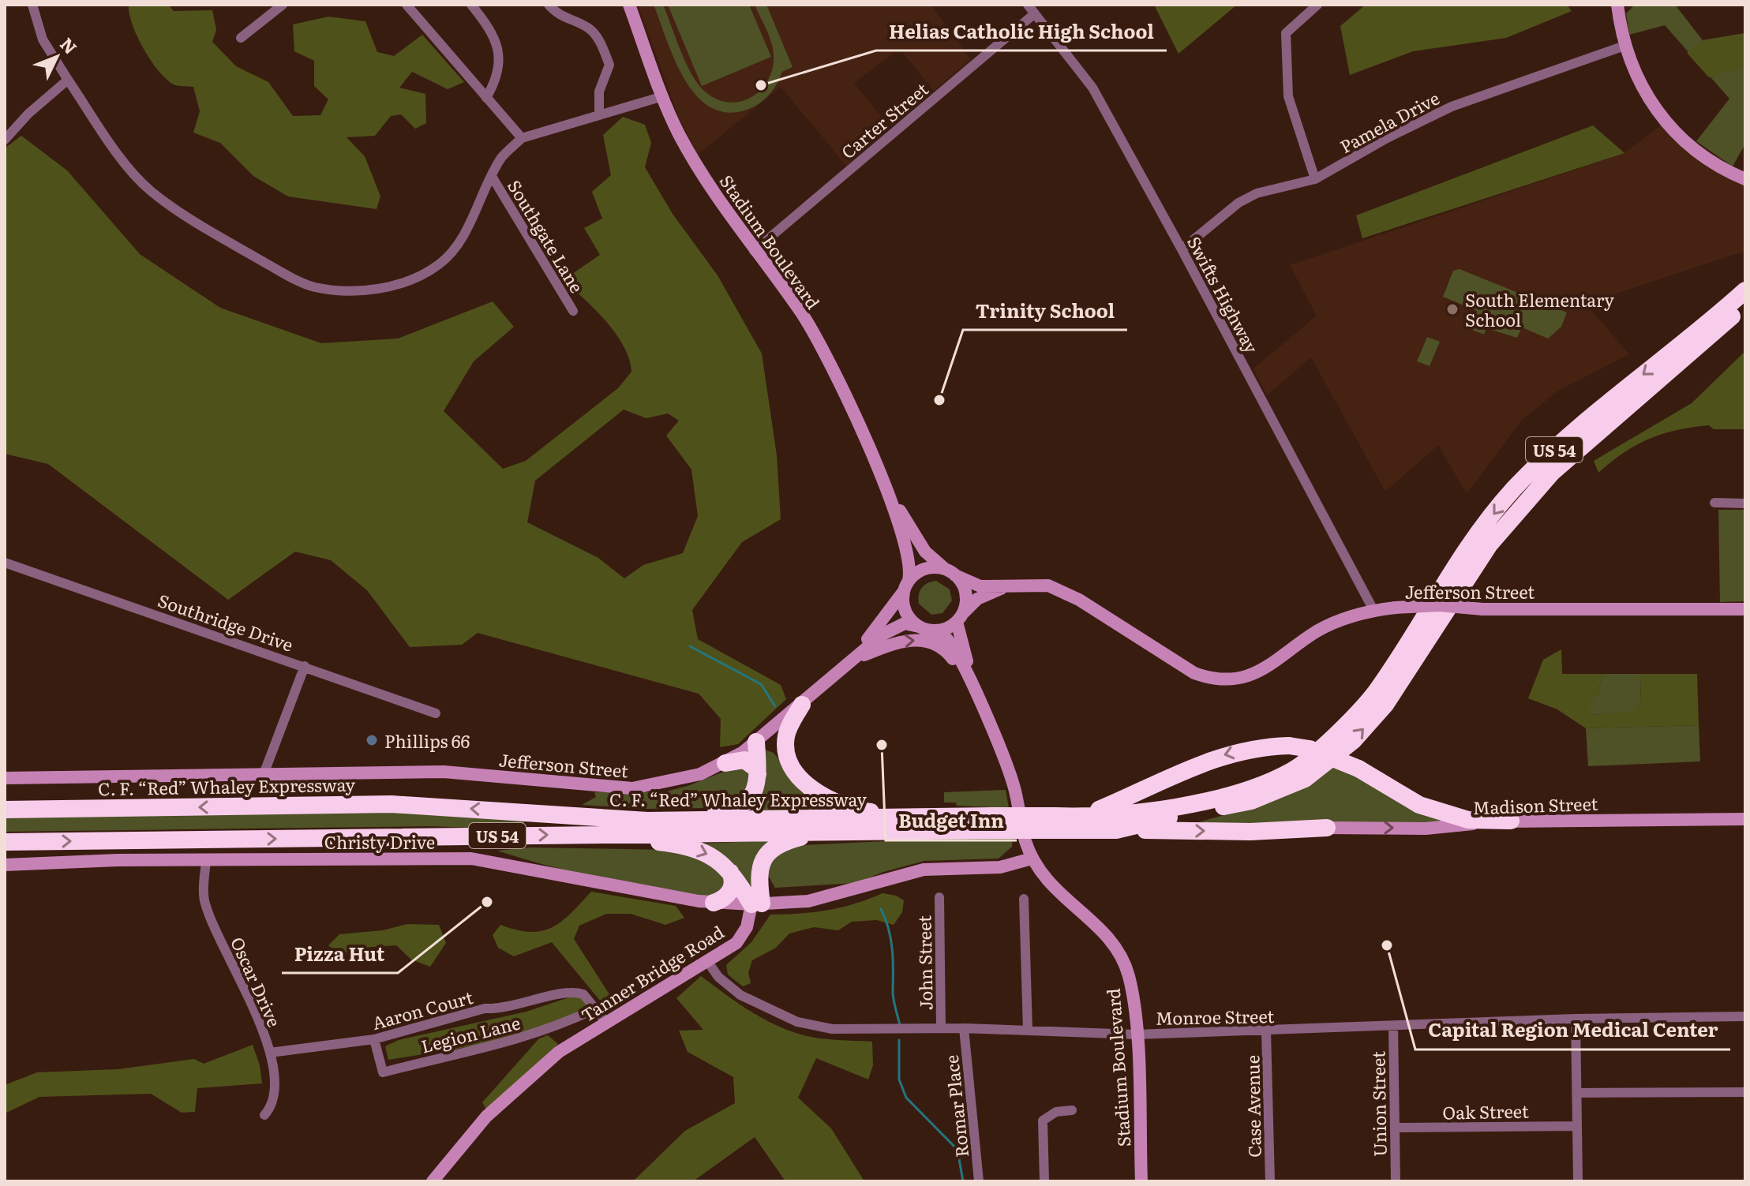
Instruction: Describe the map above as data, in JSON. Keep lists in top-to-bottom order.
{
  "streets": {
    "highway": ["US 54", "C. F. “Red” Whaley Expressway"],
    "street": [
      "Carter Street",
      "Pamela Drive",
      "Southgate Lane",
      "Stadium Boulevard",
      "Swifts Highway",
      "Jefferson Street",
      "Southridge Drive",
      "Madison Street",
      "Christy Drive",
      "John Street",
      "Tanner Bridge Road",
      "Oscar Drive",
      "Aaron Court",
      "Monroe Street",
      "Legion Lane",
      "Union Street",
      "Romar Place",
      "Case Avenue",
      "Oak Street"
    ]
  },
  "crossings": [
    ["Carter Street", "Stadium Boulevard"],
    ["Carter Street", "Swifts Highway"],
    ["Pamela Drive", "Swifts Highway"],
    ["Stadium Boulevard", "Monroe Street"],
    ["Swifts Highway", "Jefferson Street"],
    ["Christy Drive", "Tanner Bridge Road"],
    ["Christy Drive", "Oscar Drive"],
    ["John Street", "Monroe Street"],
    ["Tanner Bridge Road", "Aaron Court"],
    ["Tanner Bridge Road", "Monroe Street"],
    ["Oscar Drive", "Aaron Court"],
    ["Aaron Court", "Legion Lane"],
    ["Monroe Street", "Union Street"],
    ["Monroe Street", "Romar Place"],
    ["Monroe Street", "Case Avenue"],
    ["Union Street", "Oak Street"]
  ],
  "one_way": ["Madison Street"],
  "places": [
    "Helias Catholic High School",
    "South Elementary School",
    "Trinity School",
    "Phillips 66",
    "Budget Inn",
    "Pizza Hut",
    "Capital Region Medical Center"
  ],
  "north": "top right"
}
